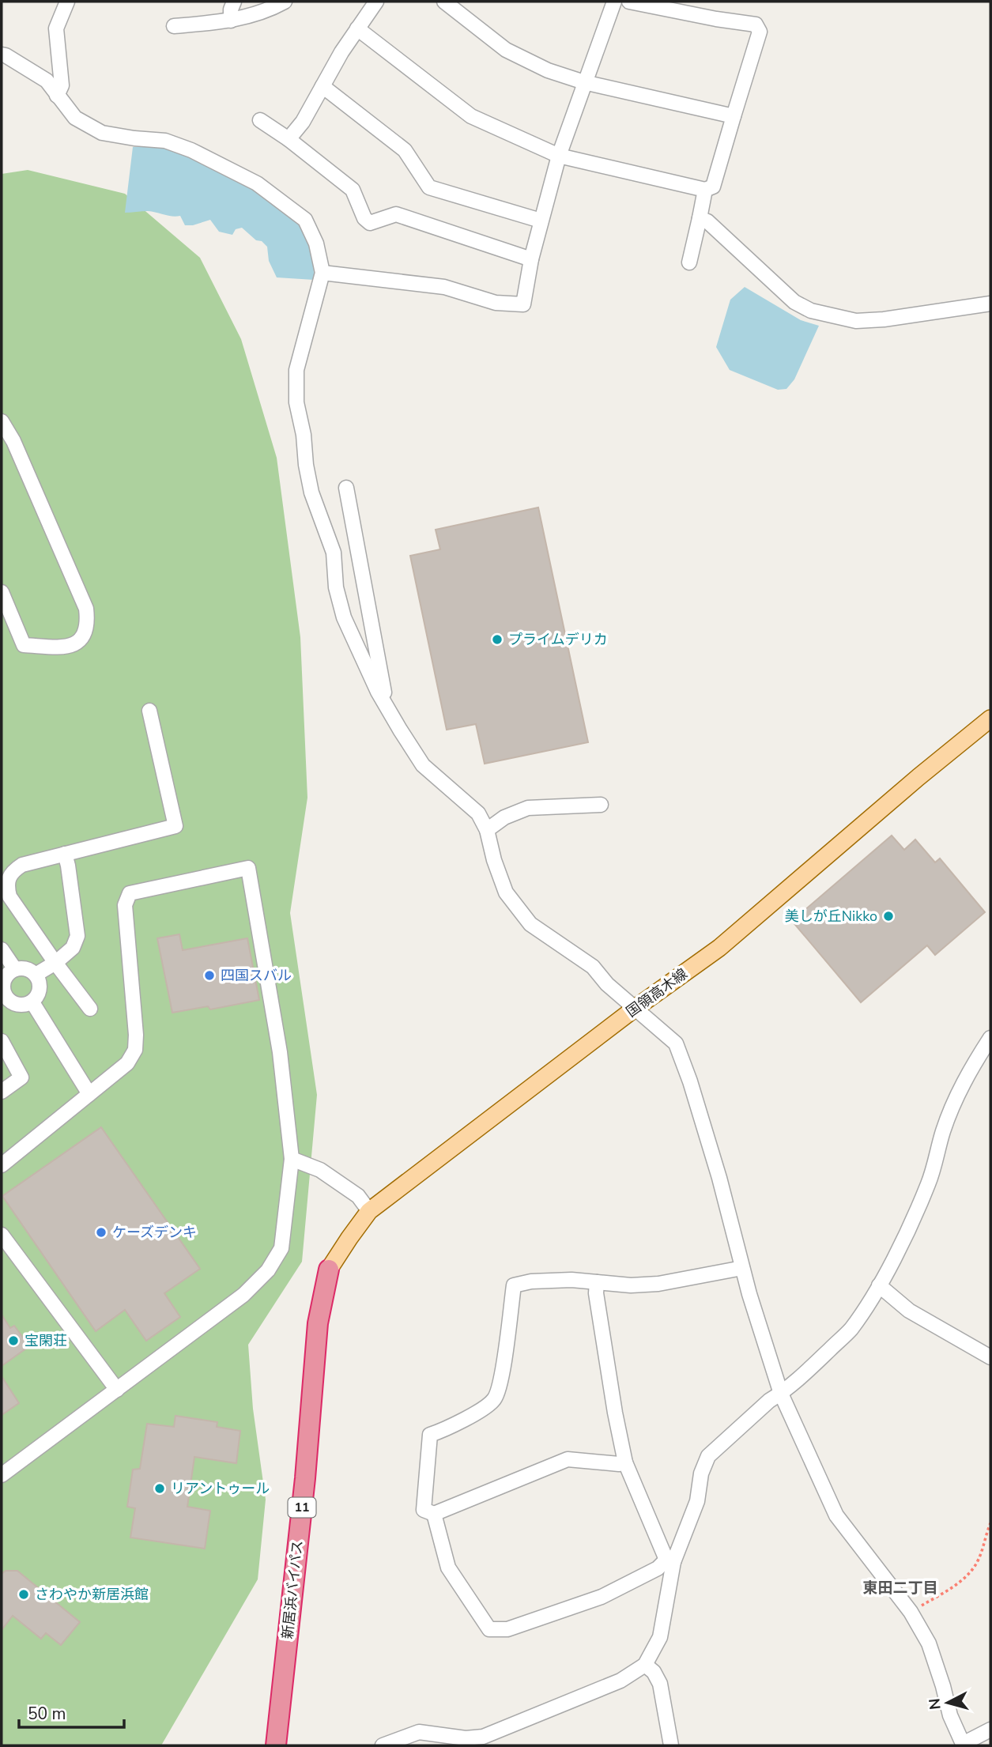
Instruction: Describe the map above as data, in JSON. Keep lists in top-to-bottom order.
{
  "streets": {
    "highway": ["11", "新居浜バイパス"],
    "main road": ["国領高木線"]
  },
  "crossings": [
    ["国領高木線", "新居浜バイパス"]
  ],
  "districts": ["東田二丁目"],
  "places": [
    "プライムデリカ",
    "美しが丘Nikko",
    "四国スバル",
    "ケーズデンキ",
    "宝閑荘",
    "リアントゥール",
    "さわやか新居浜館"
  ],
  "scale_bar": "50 m",
  "north": "left"
}
